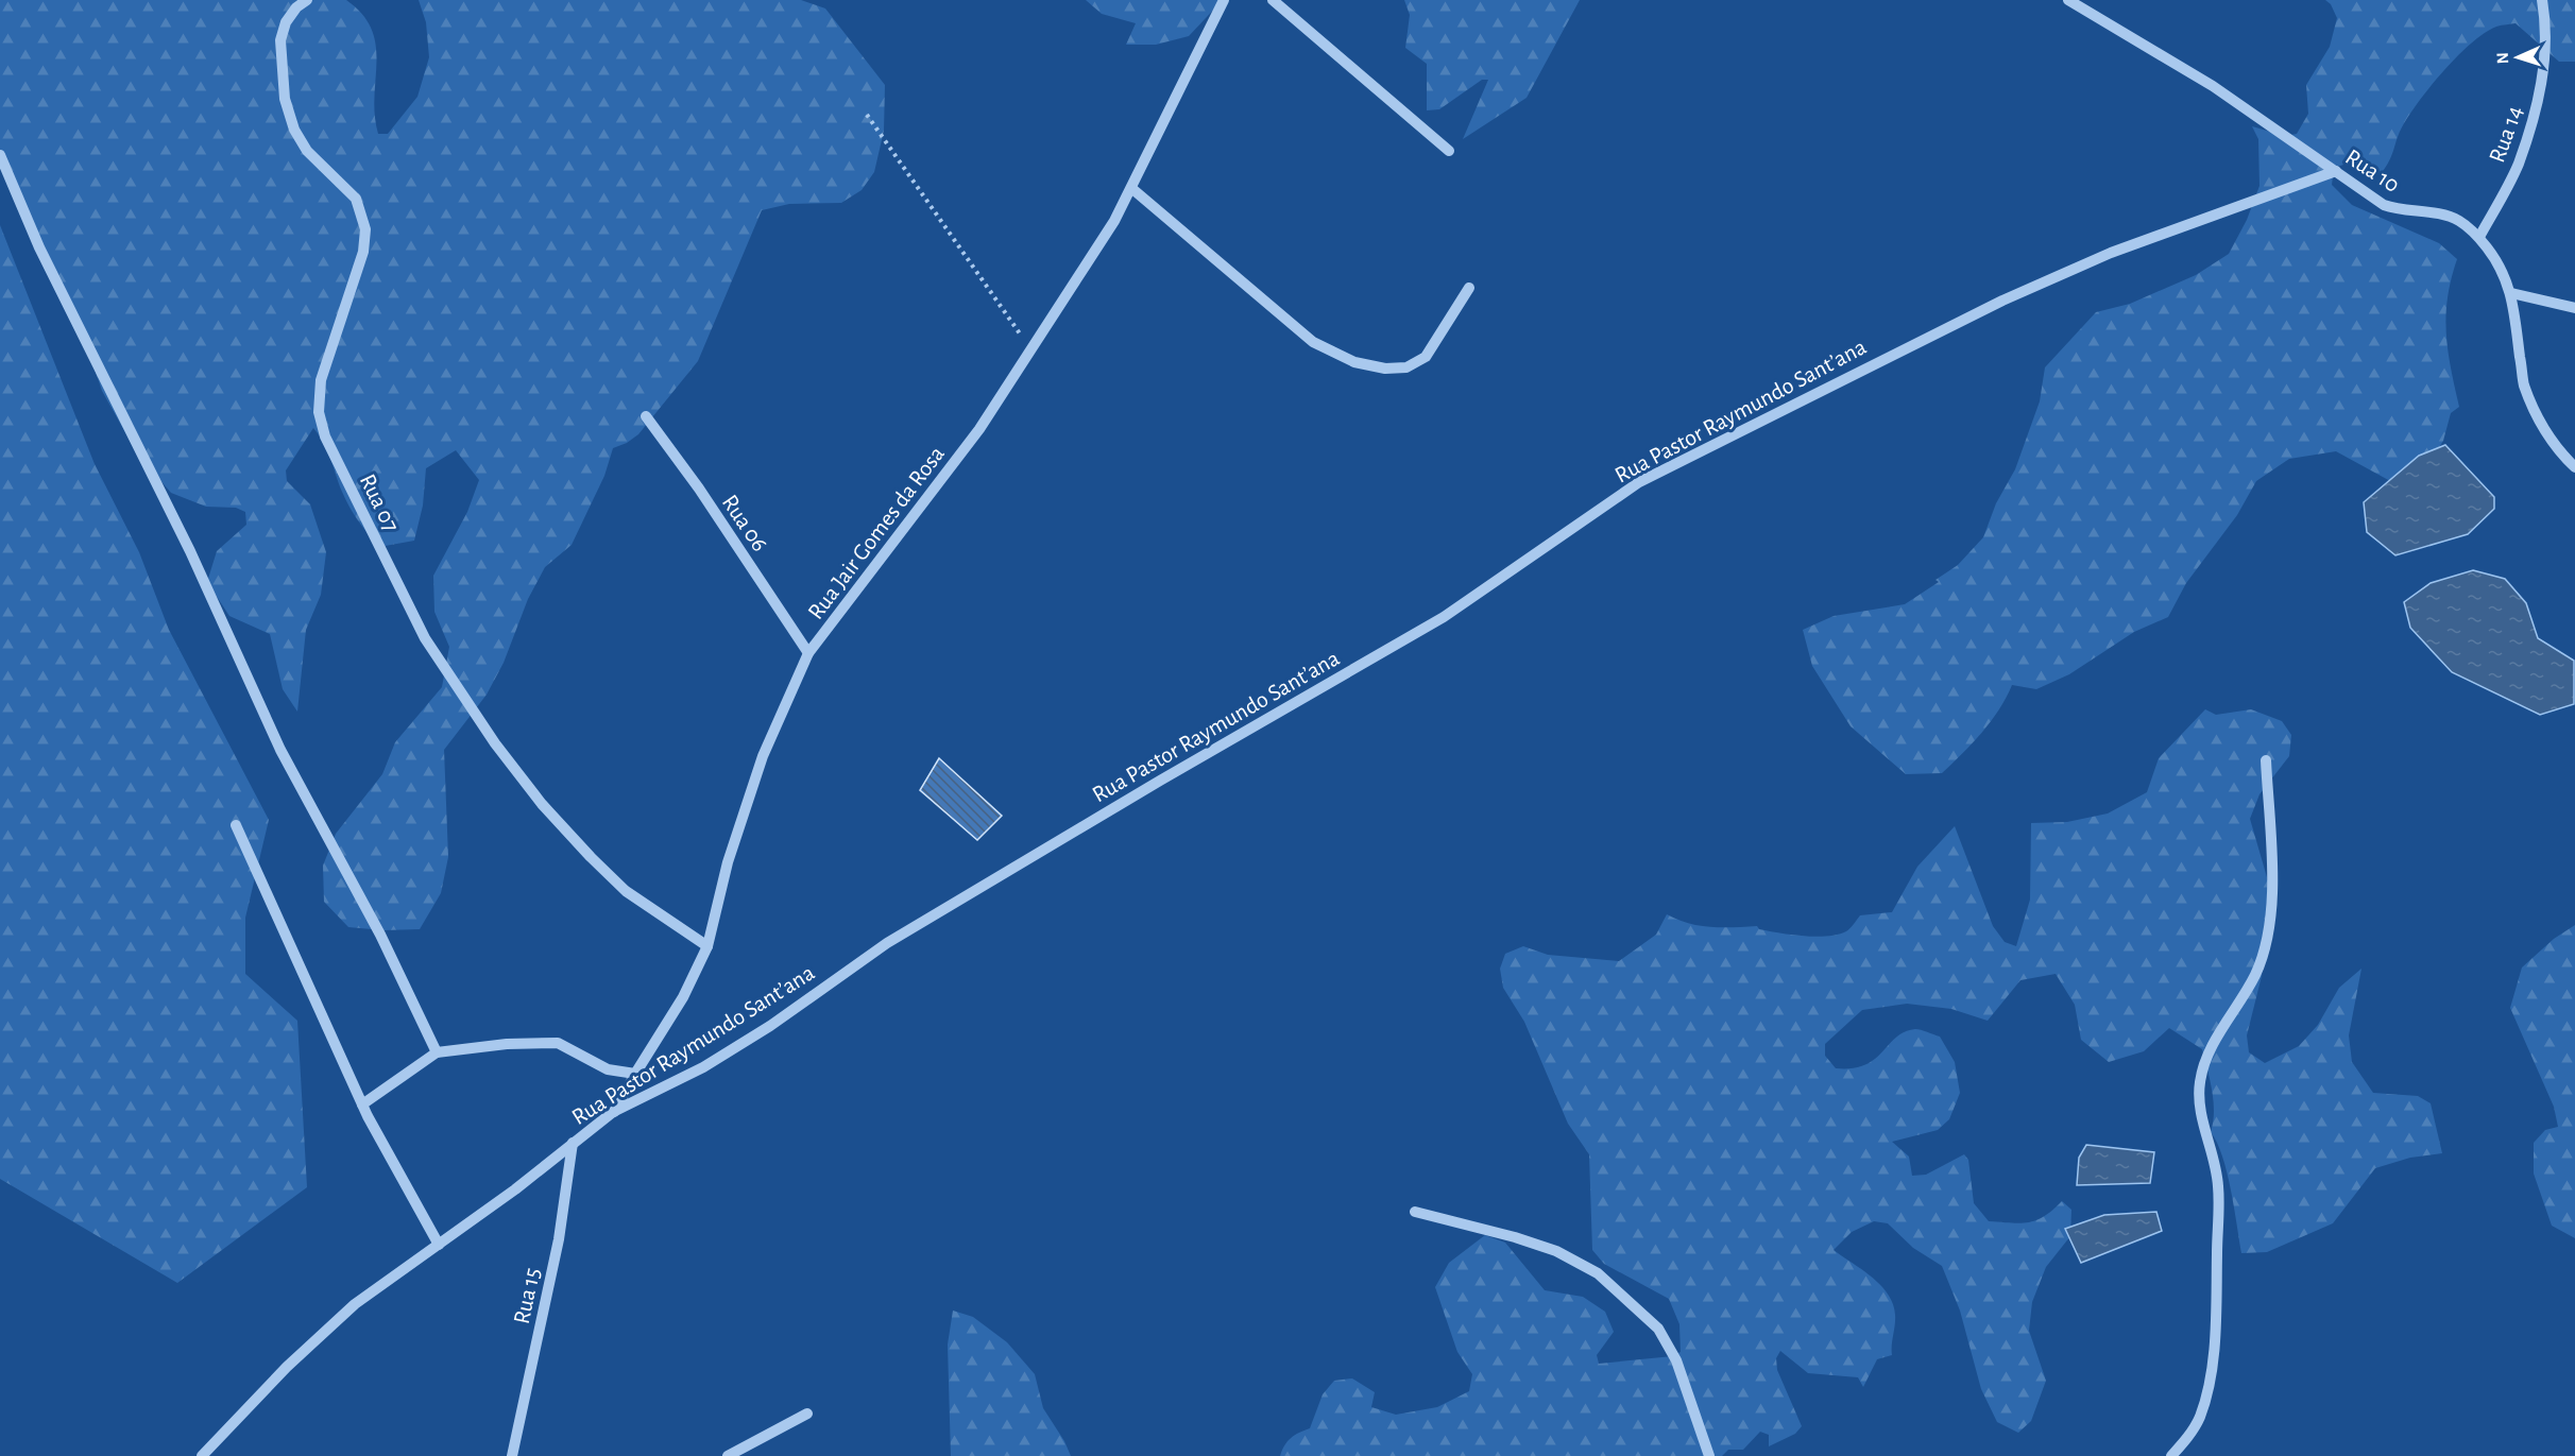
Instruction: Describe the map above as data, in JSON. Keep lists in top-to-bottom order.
{
  "streets": {
    "street": [
      "Rua 14",
      "Rua 10",
      "Rua Pastor Raymundo Sant’ana",
      "Rua 07",
      "Rua 06",
      "Rua Jair Gomes da Rosa",
      "Rua 15"
    ]
  },
  "crossings": [
    ["Rua 14", "Rua 10"],
    ["Rua 10", "Rua Pastor Raymundo Sant’ana"],
    ["Rua Pastor Raymundo Sant’ana", "Rua Jair Gomes da Rosa"],
    ["Rua Pastor Raymundo Sant’ana", "Rua 15"],
    ["Rua 07", "Rua Jair Gomes da Rosa"],
    ["Rua 06", "Rua Jair Gomes da Rosa"]
  ],
  "north": "left"
}
